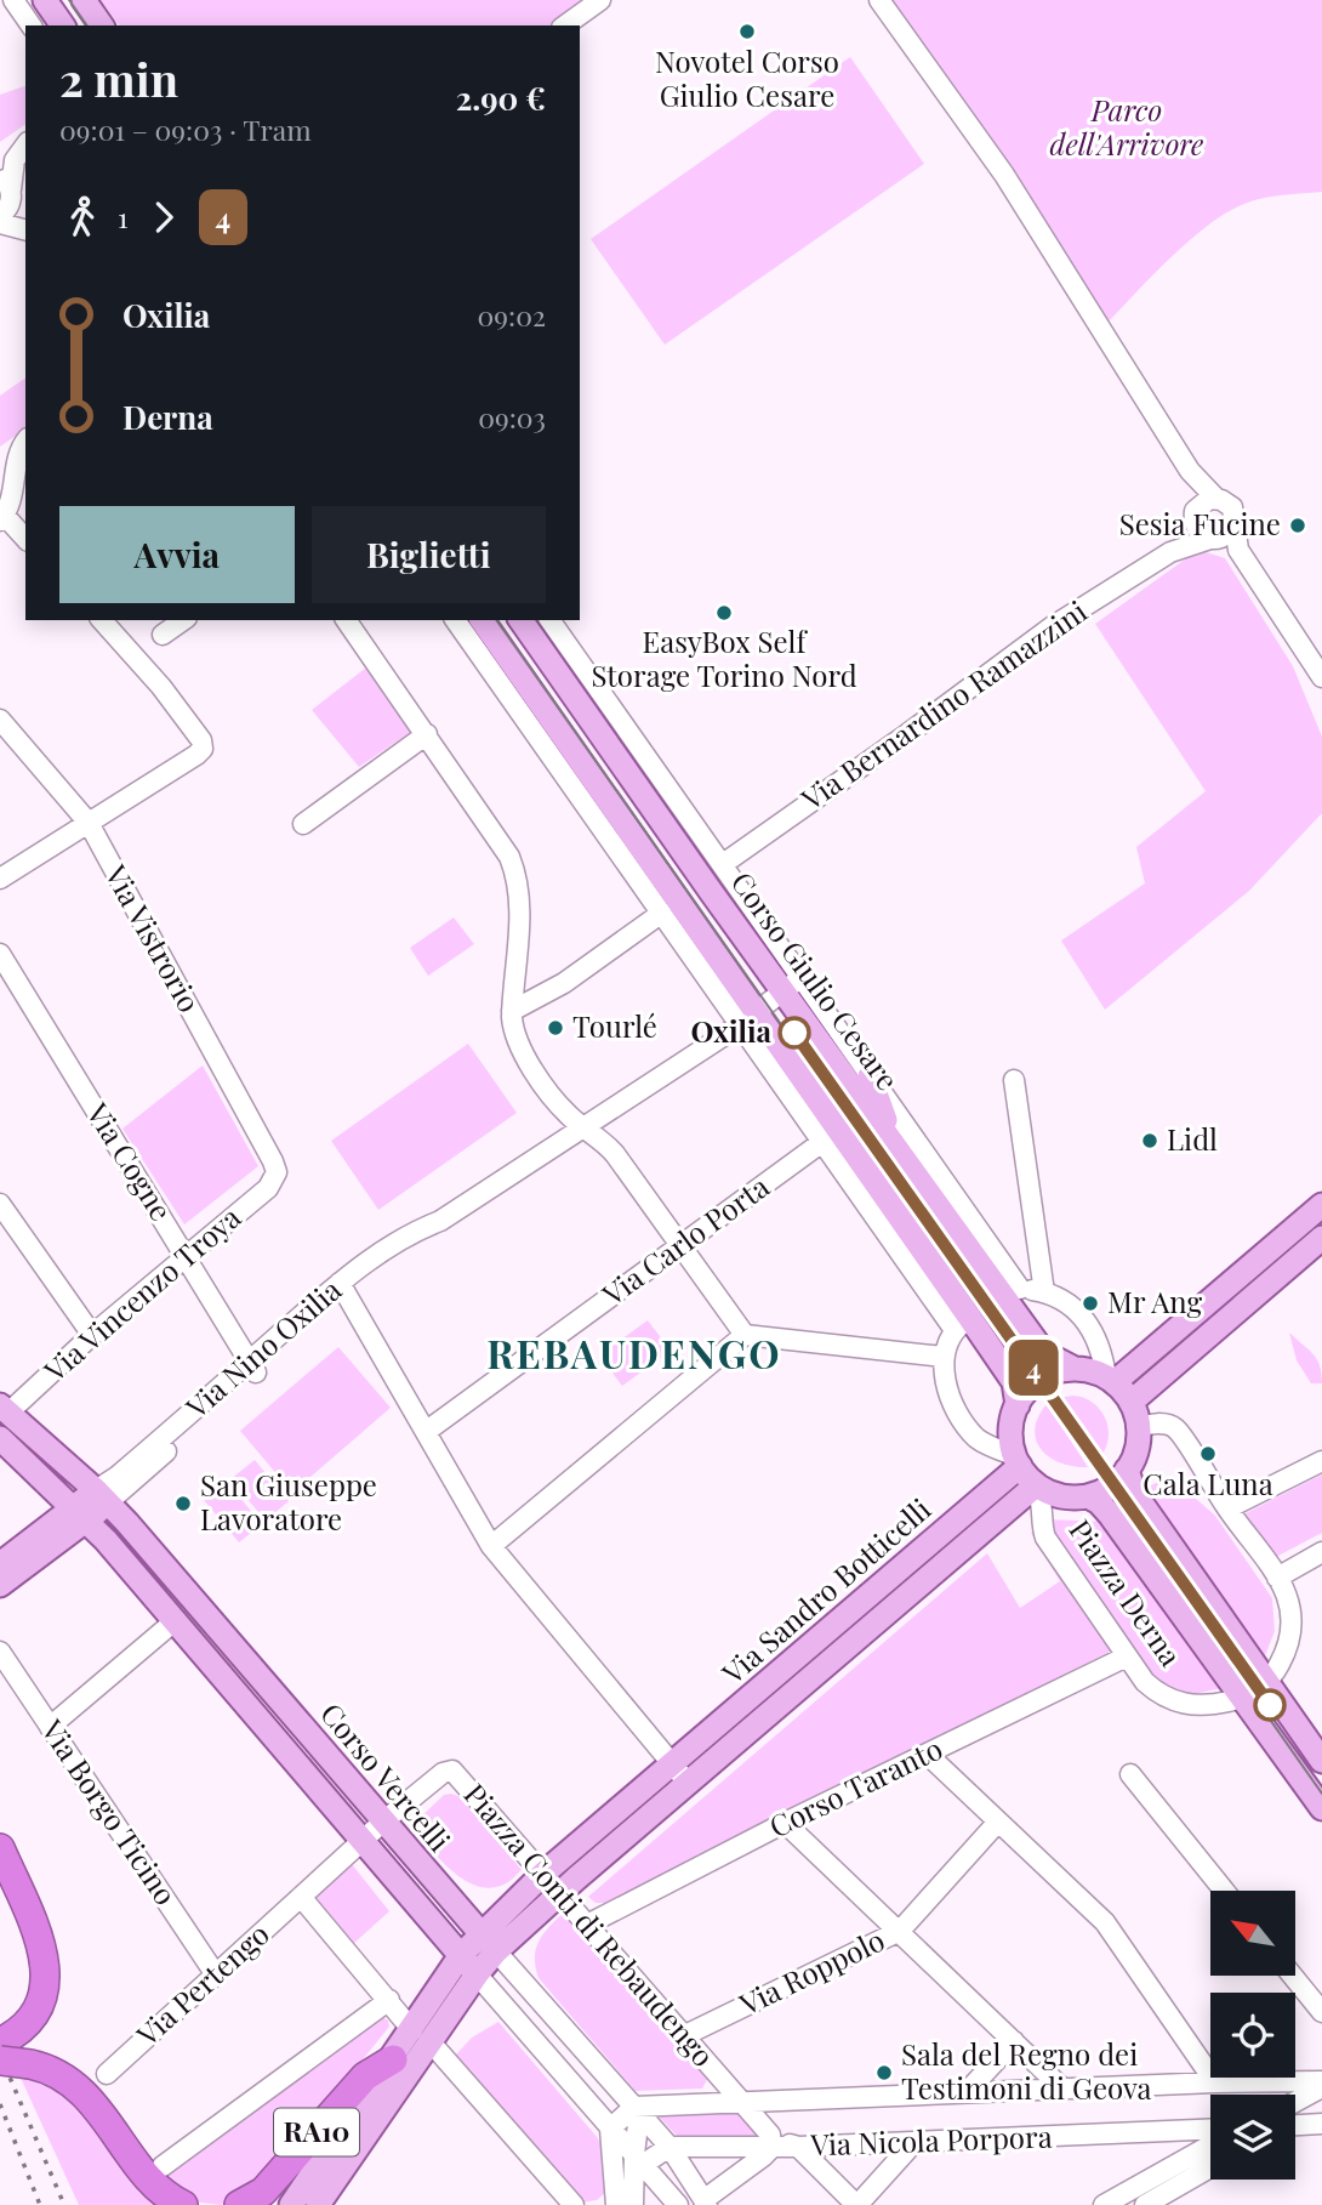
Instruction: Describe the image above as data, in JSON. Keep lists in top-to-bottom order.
{
  "streets": {
    "highway": ["RA10"],
    "main road": [
      "Corso Giulio Cesare",
      "Via Sandro Botticelli",
      "Piazza Derna",
      "Corso Vercelli"
    ],
    "street": [
      "Via Bernardino Ramazzini",
      "Via Vistrorio",
      "Via Cogne",
      "Via Carlo Porta",
      "Via Vincenzo Troya",
      "Via Nino Oxilia",
      "Corso Taranto",
      "Via Borgo Ticino",
      "Piazza Conti di Rebaudengo",
      "Via Roppolo",
      "Via Pertengo",
      "Via Nicola Porpora"
    ]
  },
  "crossings": [
    ["Via Bernardino Ramazzini", "Corso Giulio Cesare"],
    ["Via Vistrorio", "Via Vincenzo Troya"],
    ["Corso Giulio Cesare", "Via Nino Oxilia"],
    ["Corso Giulio Cesare", "Via Sandro Botticelli"],
    ["Corso Giulio Cesare", "Piazza Derna"],
    ["Via Cogne", "Via Vincenzo Troya"],
    ["Via Cogne", "Via Nino Oxilia"],
    ["Via Vincenzo Troya", "Corso Vercelli"],
    ["Via Nino Oxilia", "Corso Vercelli"],
    ["Via Sandro Botticelli", "Piazza Derna"],
    ["Via Sandro Botticelli", "Corso Vercelli"],
    ["Via Sandro Botticelli", "Piazza Conti di Rebaudengo"],
    ["Piazza Derna", "Corso Taranto"],
    ["Corso Vercelli", "Piazza Conti di Rebaudengo"],
    ["Corso Vercelli", "Via Nicola Porpora"],
    ["Corso Taranto", "Piazza Conti di Rebaudengo"],
    ["Via Borgo Ticino", "Via Pertengo"],
    ["Piazza Conti di Rebaudengo", "Via Roppolo"],
    ["Piazza Conti di Rebaudengo", "Via Pertengo"],
    ["Piazza Conti di Rebaudengo", "Via Nicola Porpora"]
  ],
  "districts": ["REBAUDENGO"],
  "parks": ["Parco dell'Arrivore"],
  "places": [
    "Novotel Corso Giulio Cesare",
    "Sesia Fucine",
    "EasyBox Self Storage Torino Nord",
    "Tourlé",
    "Oxilia",
    "Lidl",
    "Mr Ang",
    "Cala Luna",
    "San Giuseppe Lavoratore",
    "Sala del Regno dei Testimoni di Geova"
  ],
  "lines": ["tram line 4"],
  "north": "top left",
  "page": {
    "on_map": "4",
    "heading": ["2 min", "09:01 – 09:03 · Tram", "2.90 €"],
    "legs": ["1", "4"],
    "list": [
      {
        "name": "Oxilia",
        "value": "09:02"
      },
      {
        "name": "Derna",
        "value": "09:03"
      }
    ],
    "buttons": ["Avvia", "Biglietti"]
  }
}
